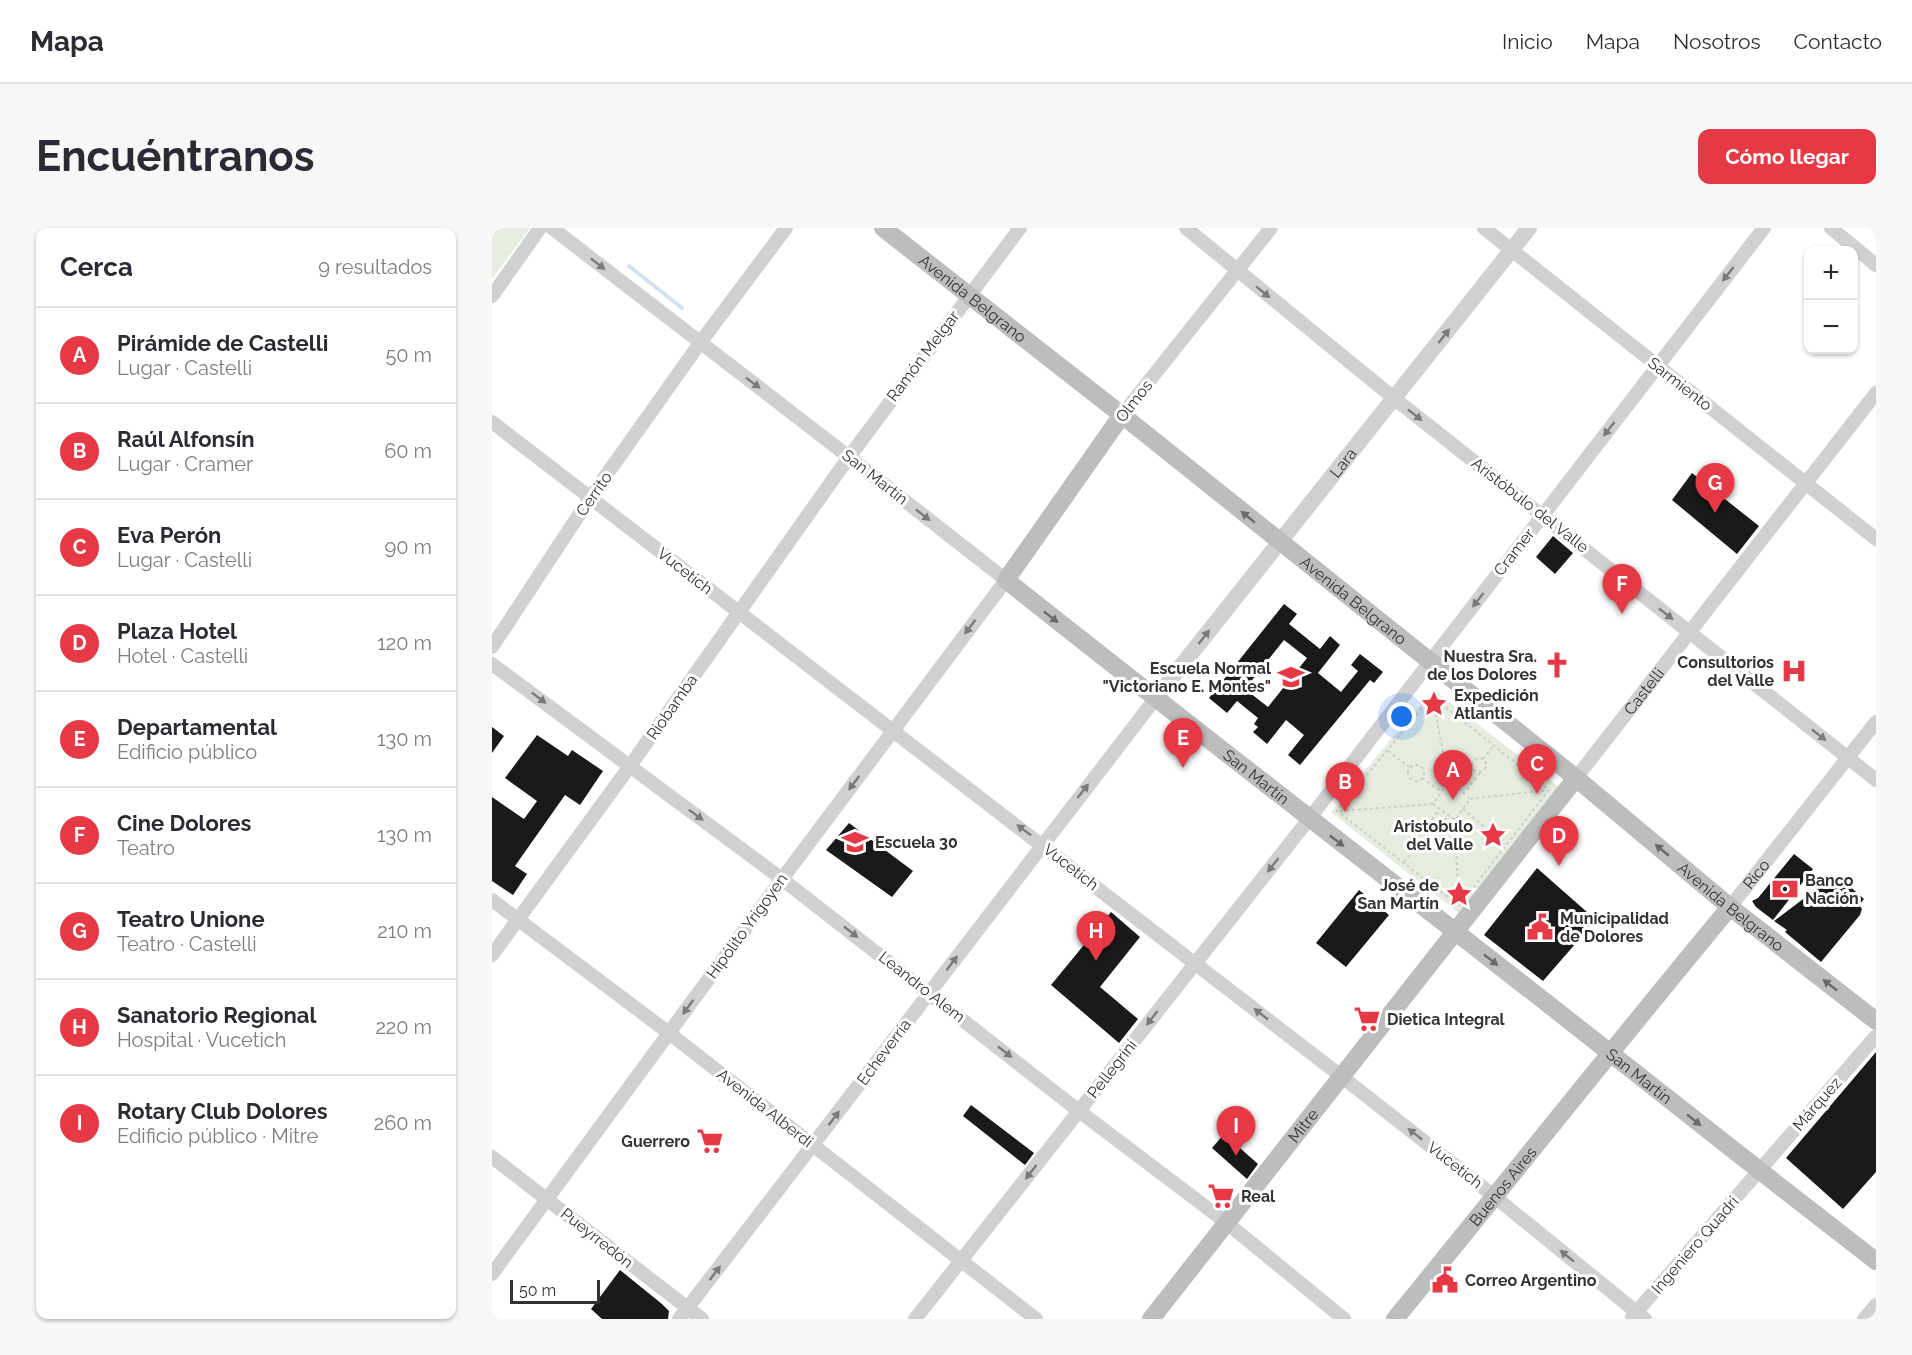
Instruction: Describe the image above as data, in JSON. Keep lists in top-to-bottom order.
{
  "streets": {
    "main road": [
      "Avenida Belgrano",
      "Olmos",
      "San Martín",
      "Castelli",
      "Rico",
      "Mitre",
      "Buenos Aires"
    ],
    "street": [
      "Ramón Melgar",
      "Sarmiento",
      "Lara",
      "Cerrito",
      "Aristóbulo del Valle",
      "Cramer",
      "Vucetich",
      "Riobamba",
      "Hipólito Yrigoyen",
      "Leandro Alem",
      "Echeverría",
      "Pellegrini",
      "Márquez",
      "Avenida Alberdi",
      "Pueyrredón",
      "Ingeniero Quadri"
    ]
  },
  "crossings": [
    ["Avenida Belgrano", "Ramón Melgar"],
    ["Avenida Belgrano", "Olmos"],
    ["Avenida Belgrano", "Lara"],
    ["Avenida Belgrano", "Cramer"],
    ["Avenida Belgrano", "Castelli"],
    ["Avenida Belgrano", "Rico"],
    ["Ramón Melgar", "San Martín"],
    ["Ramón Melgar", "Riobamba"],
    ["Sarmiento", "Lara"],
    ["Sarmiento", "Cramer"],
    ["Sarmiento", "Castelli"],
    ["Olmos", "San Martín"],
    ["Olmos", "Aristóbulo del Valle"],
    ["Olmos", "Hipólito Yrigoyen"],
    ["Lara", "San Martín"],
    ["Lara", "Aristóbulo del Valle"],
    ["Lara", "Echeverría"],
    ["San Martín", "Cerrito"],
    ["San Martín", "Cramer"],
    ["San Martín", "Castelli"],
    ["San Martín", "Riobamba"],
    ["San Martín", "Rico"],
    ["San Martín", "Hipólito Yrigoyen"],
    ["San Martín", "Echeverría"],
    ["San Martín", "Pellegrini"],
    ["San Martín", "Márquez"],
    ["San Martín", "Mitre"],
    ["San Martín", "Buenos Aires"],
    ["San Martín", "Ingeniero Quadri"],
    ["Cerrito", "Vucetich"],
    ["Aristóbulo del Valle", "Cramer"],
    ["Aristóbulo del Valle", "Castelli"],
    ["Aristóbulo del Valle", "Rico"],
    ["Cramer", "Pellegrini"],
    ["Vucetich", "Riobamba"],
    ["Vucetich", "Hipólito Yrigoyen"],
    ["Vucetich", "Echeverría"],
    ["Vucetich", "Pellegrini"],
    ["Vucetich", "Mitre"],
    ["Vucetich", "Buenos Aires"],
    ["Vucetich", "Ingeniero Quadri"],
    ["Castelli", "Mitre"],
    ["Riobamba", "Leandro Alem"],
    ["Riobamba", "Avenida Alberdi"],
    ["Rico", "Buenos Aires"],
    ["Hipólito Yrigoyen", "Leandro Alem"],
    ["Hipólito Yrigoyen", "Avenida Alberdi"],
    ["Hipólito Yrigoyen", "Pueyrredón"],
    ["Leandro Alem", "Echeverría"],
    ["Leandro Alem", "Pellegrini"],
    ["Leandro Alem", "Mitre"],
    ["Echeverría", "Avenida Alberdi"],
    ["Echeverría", "Pueyrredón"],
    ["Pellegrini", "Avenida Alberdi"],
    ["Márquez", "Ingeniero Quadri"]
  ],
  "one_way": [
    "Avenida Belgrano",
    "Lara",
    "San Martín",
    "Aristóbulo del Valle",
    "Cramer",
    "Vucetich",
    "Hipólito Yrigoyen",
    "Leandro Alem",
    "Echeverría",
    "Pellegrini"
  ],
  "places": {
    "church": ["Nuestra Sra. de los Dolores"],
    "hospital": ["Consultorios del Valle"],
    "school or university": ["Escuela Normal \"Victoriano E. Montes\"", "Escuela 30"],
    "place": ["Expedición Atlantis", "Aristobulo del Valle", "José de San Martín"],
    "bank": ["Banco Nación"],
    "public building": ["Municipalidad de Dolores", "Correo Argentino"],
    "supermarket": ["Dietica Integral", "Guerrero", "Real"]
  },
  "scale_bar": "50 m",
  "page": {
    "header": "Mapa",
    "nav": [
      "Inicio",
      "Mapa",
      "Nosotros",
      "Contacto"
    ],
    "buttons": "Cómo llegar",
    "title": "Encuéntranos",
    "heading": ["Cerca", "9 resultados"],
    "map_buttons": ["+", "−"],
    "list": [
      {
        "mark": "A",
        "name": "Pirámide de Castelli",
        "note": "Lugar · Castelli",
        "value": "50 m"
      },
      {
        "mark": "B",
        "name": "Raúl Alfonsín",
        "note": "Lugar · Cramer",
        "value": "60 m"
      },
      {
        "mark": "C",
        "name": "Eva Perón",
        "note": "Lugar · Castelli",
        "value": "90 m"
      },
      {
        "mark": "D",
        "name": "Plaza Hotel",
        "note": "Hotel · Castelli",
        "value": "120 m"
      },
      {
        "mark": "E",
        "name": "Departamental",
        "note": "Edificio público",
        "value": "130 m"
      },
      {
        "mark": "F",
        "name": "Cine Dolores",
        "note": "Teatro",
        "value": "130 m"
      },
      {
        "mark": "G",
        "name": "Teatro Unione",
        "note": "Teatro · Castelli",
        "value": "210 m"
      },
      {
        "mark": "H",
        "name": "Sanatorio Regional",
        "note": "Hospital · Vucetich",
        "value": "220 m"
      },
      {
        "mark": "I",
        "name": "Rotary Club Dolores",
        "note": "Edificio público · Mitre",
        "value": "260 m"
      }
    ],
    "pins": [
      "G",
      "F",
      "E",
      "C",
      "A",
      "B",
      "D",
      "H",
      "I"
    ],
    "scale": "50 m"
  }
}
